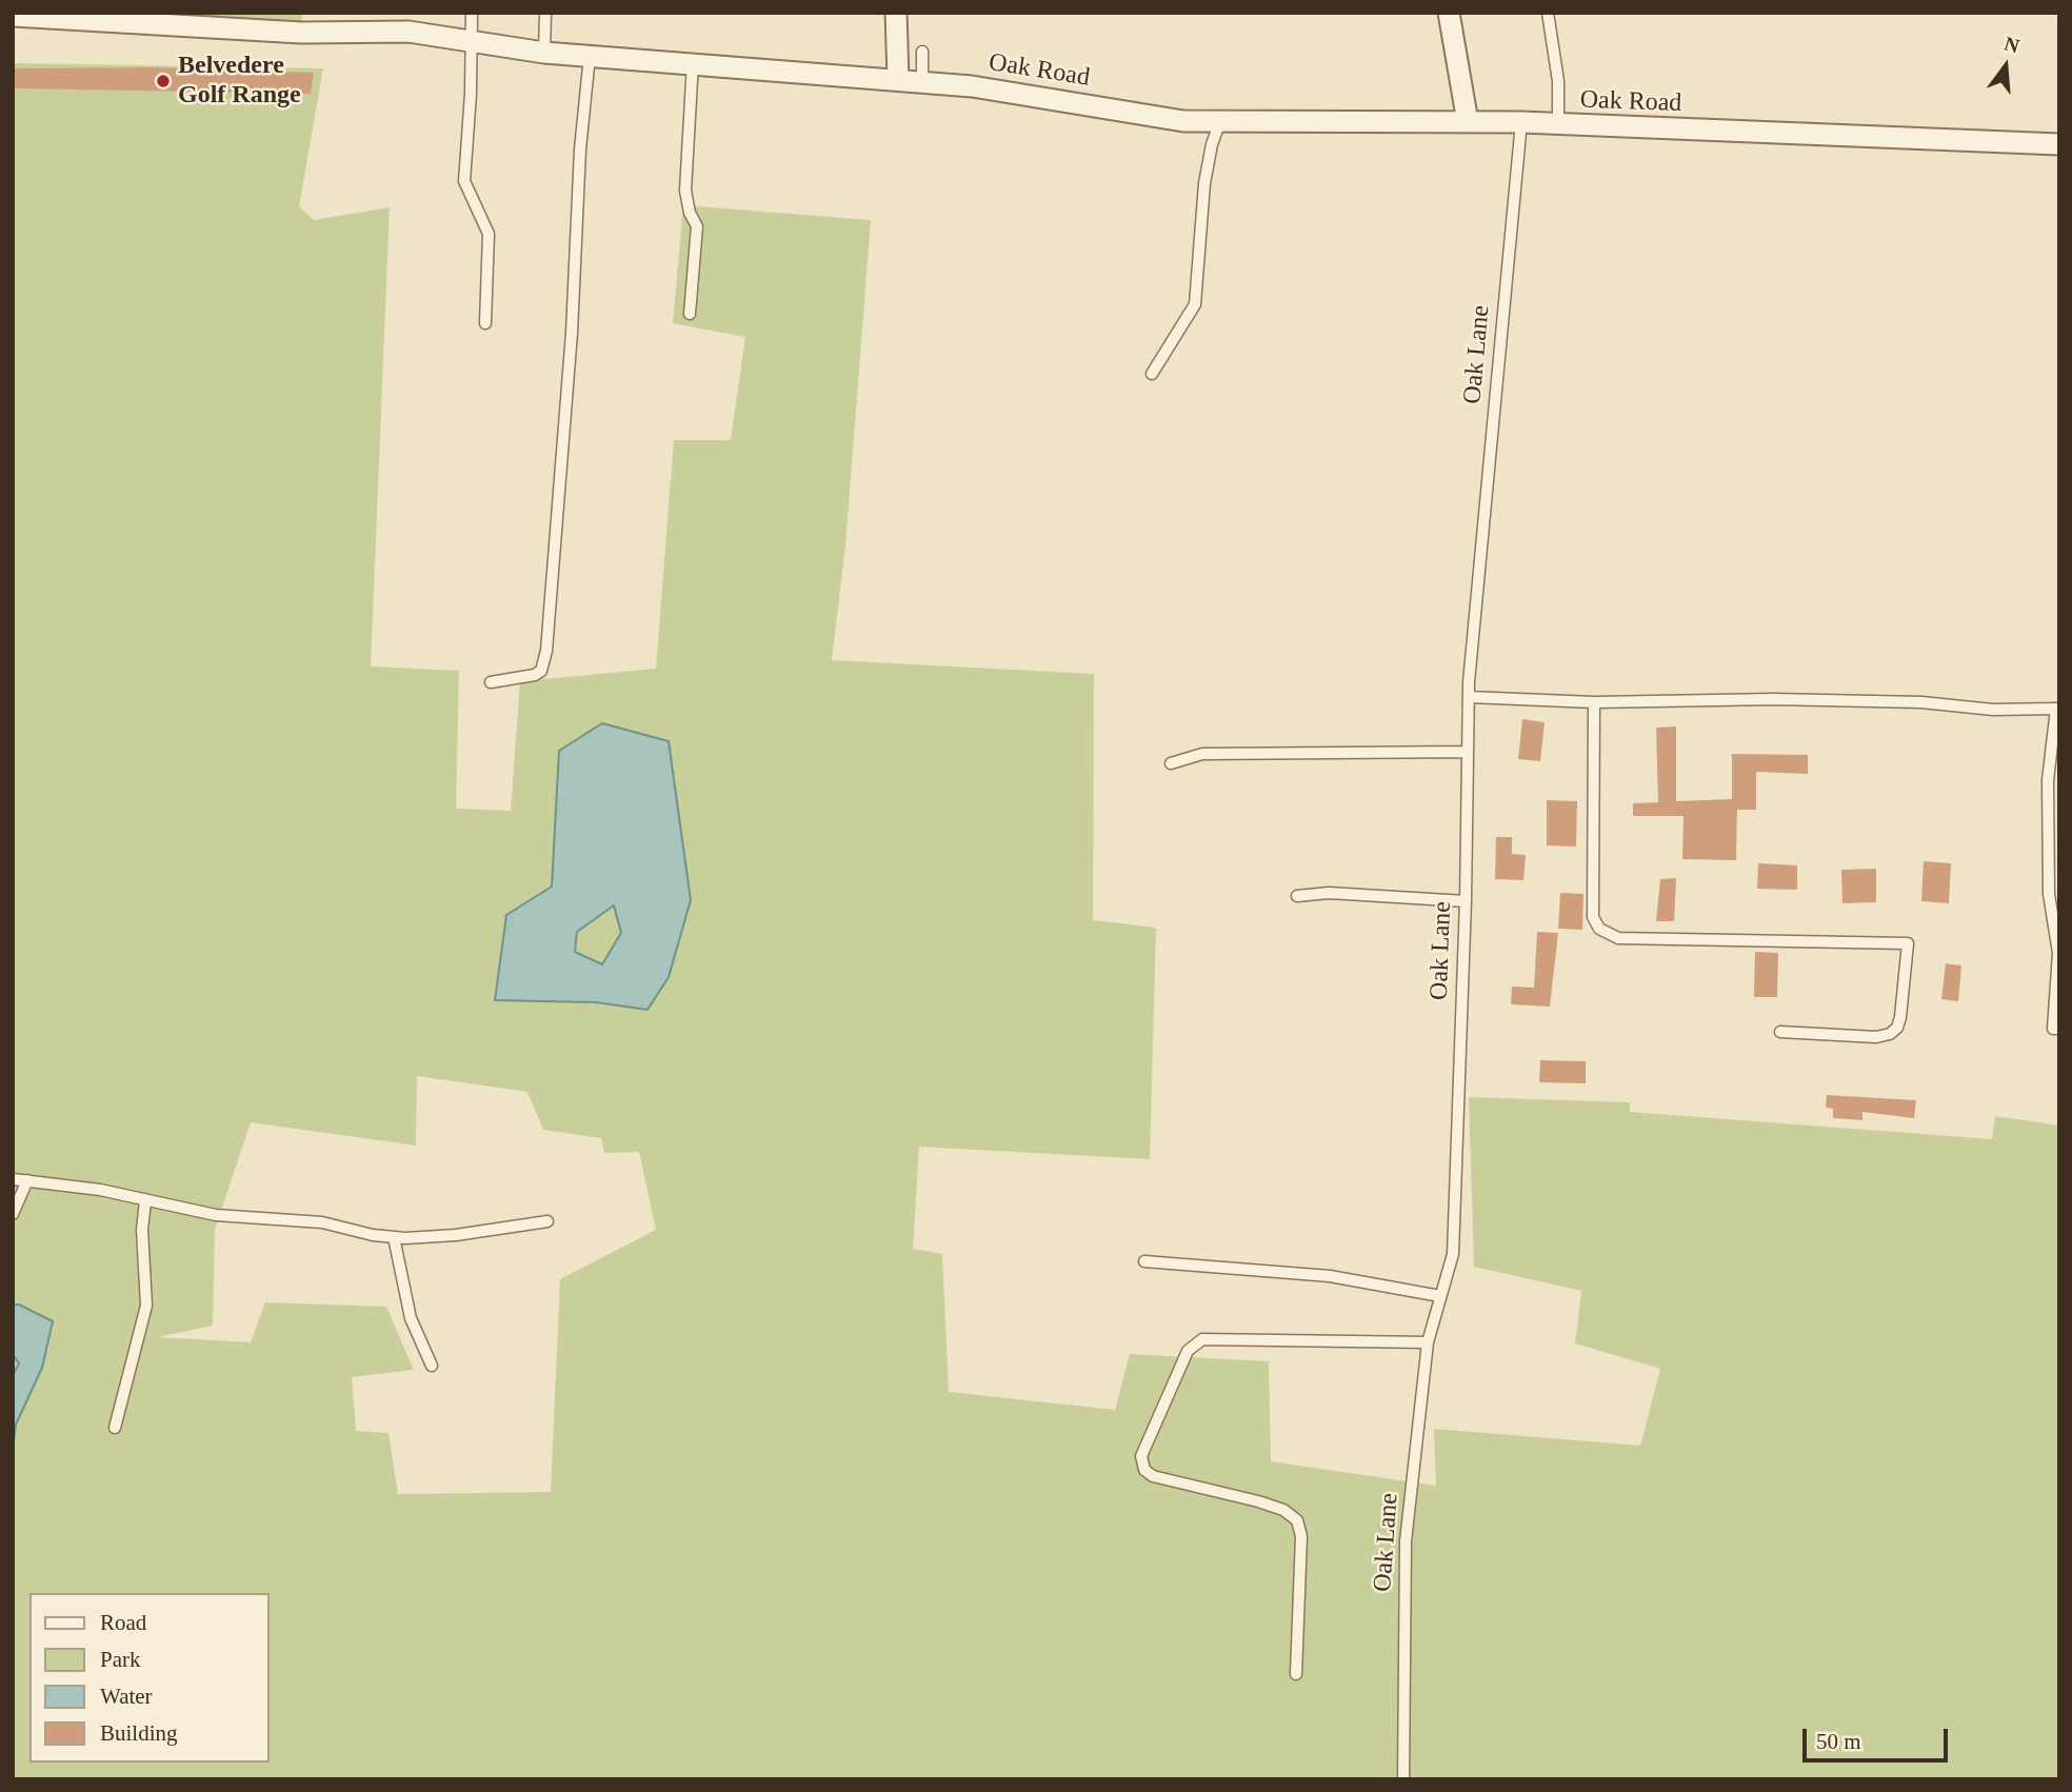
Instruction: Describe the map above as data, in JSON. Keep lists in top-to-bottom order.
{
  "streets": {
    "street": ["Oak Road"],
    "lane": ["Oak Lane"]
  },
  "crossings": [
    ["Oak Road", "Oak Lane"]
  ],
  "places": ["Belvedere Golf Range"],
  "legend": [
    "Road",
    "Park",
    "Water",
    "Building"
  ],
  "scale_bar": "50 m",
  "north": "top"
}
